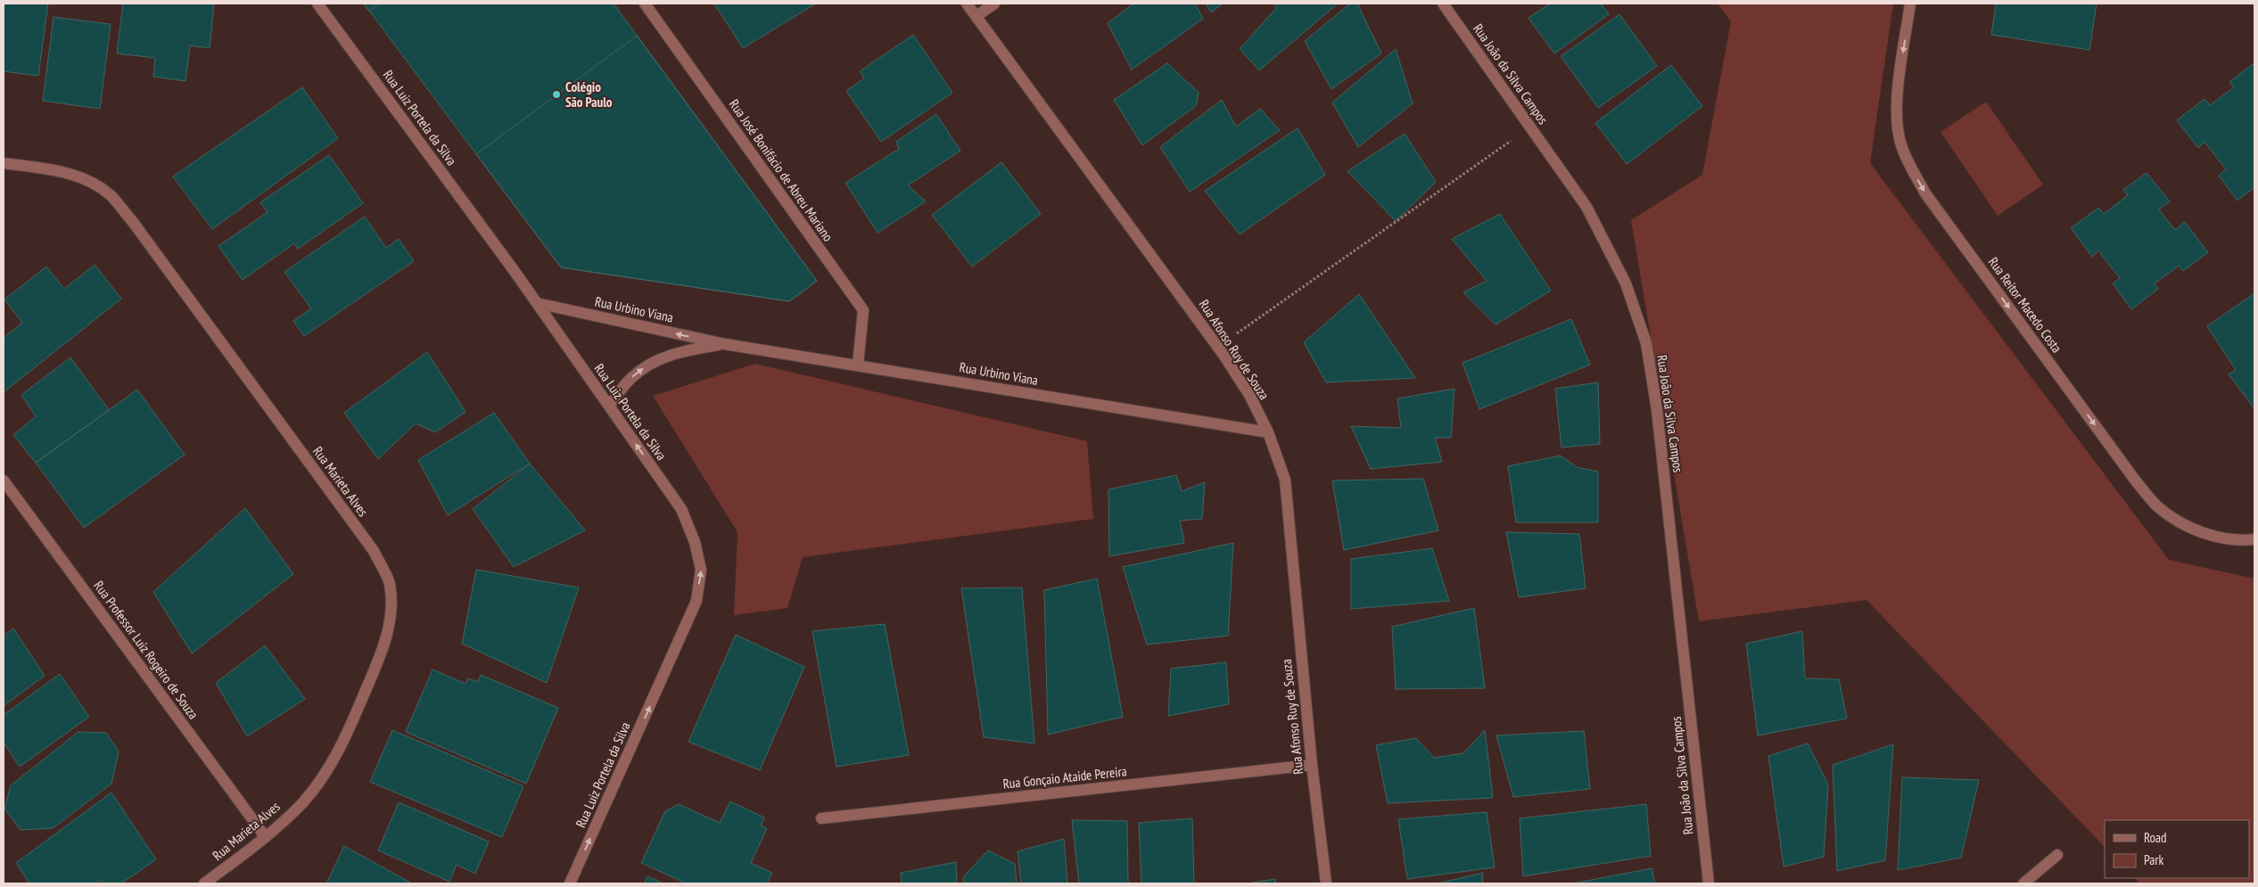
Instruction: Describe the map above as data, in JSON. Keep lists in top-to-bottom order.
{
  "streets": {
    "street": [
      "Rua João da Silva Campos",
      "Rua Luiz Portela da Silva",
      "Rua José Bonifácio de Abreu Mariano",
      "Rua Reitor Macedo Costa",
      "Rua Urbino Viana",
      "Rua Afonso Ruy de Souza",
      "Rua Marieta Alves",
      "Rua Professor Luiz Rogeiro de Souza",
      "Rua Gonçaio Ataide Pereira"
    ]
  },
  "crossings": [
    ["Rua Luiz Portela da Silva", "Rua Urbino Viana"],
    ["Rua José Bonifácio de Abreu Mariano", "Rua Urbino Viana"],
    ["Rua Urbino Viana", "Rua Afonso Ruy de Souza"],
    ["Rua Afonso Ruy de Souza", "Rua Gonçaio Ataide Pereira"],
    ["Rua Marieta Alves", "Rua Professor Luiz Rogeiro de Souza"]
  ],
  "one_way": ["Rua Luiz Portela da Silva", "Rua Reitor Macedo Costa"],
  "places": ["Colégio São Paulo"],
  "legend": ["Road", "Park"]
}
